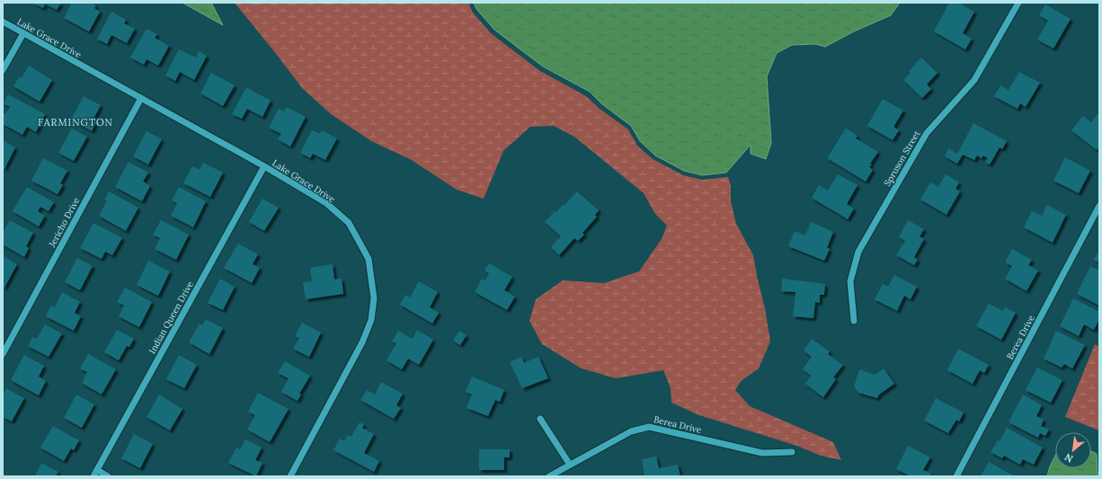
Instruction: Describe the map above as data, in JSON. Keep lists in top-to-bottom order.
{
  "streets": {
    "street": [
      "Lake Grace Drive",
      "Spruson Street",
      "Jericho Drive",
      "Indian Queen Drive",
      "Berea Drive"
    ]
  },
  "crossings": [
    ["Lake Grace Drive", "Jericho Drive"],
    ["Lake Grace Drive", "Indian Queen Drive"]
  ],
  "districts": ["FARMINGTON"],
  "north": "bottom left"
}
